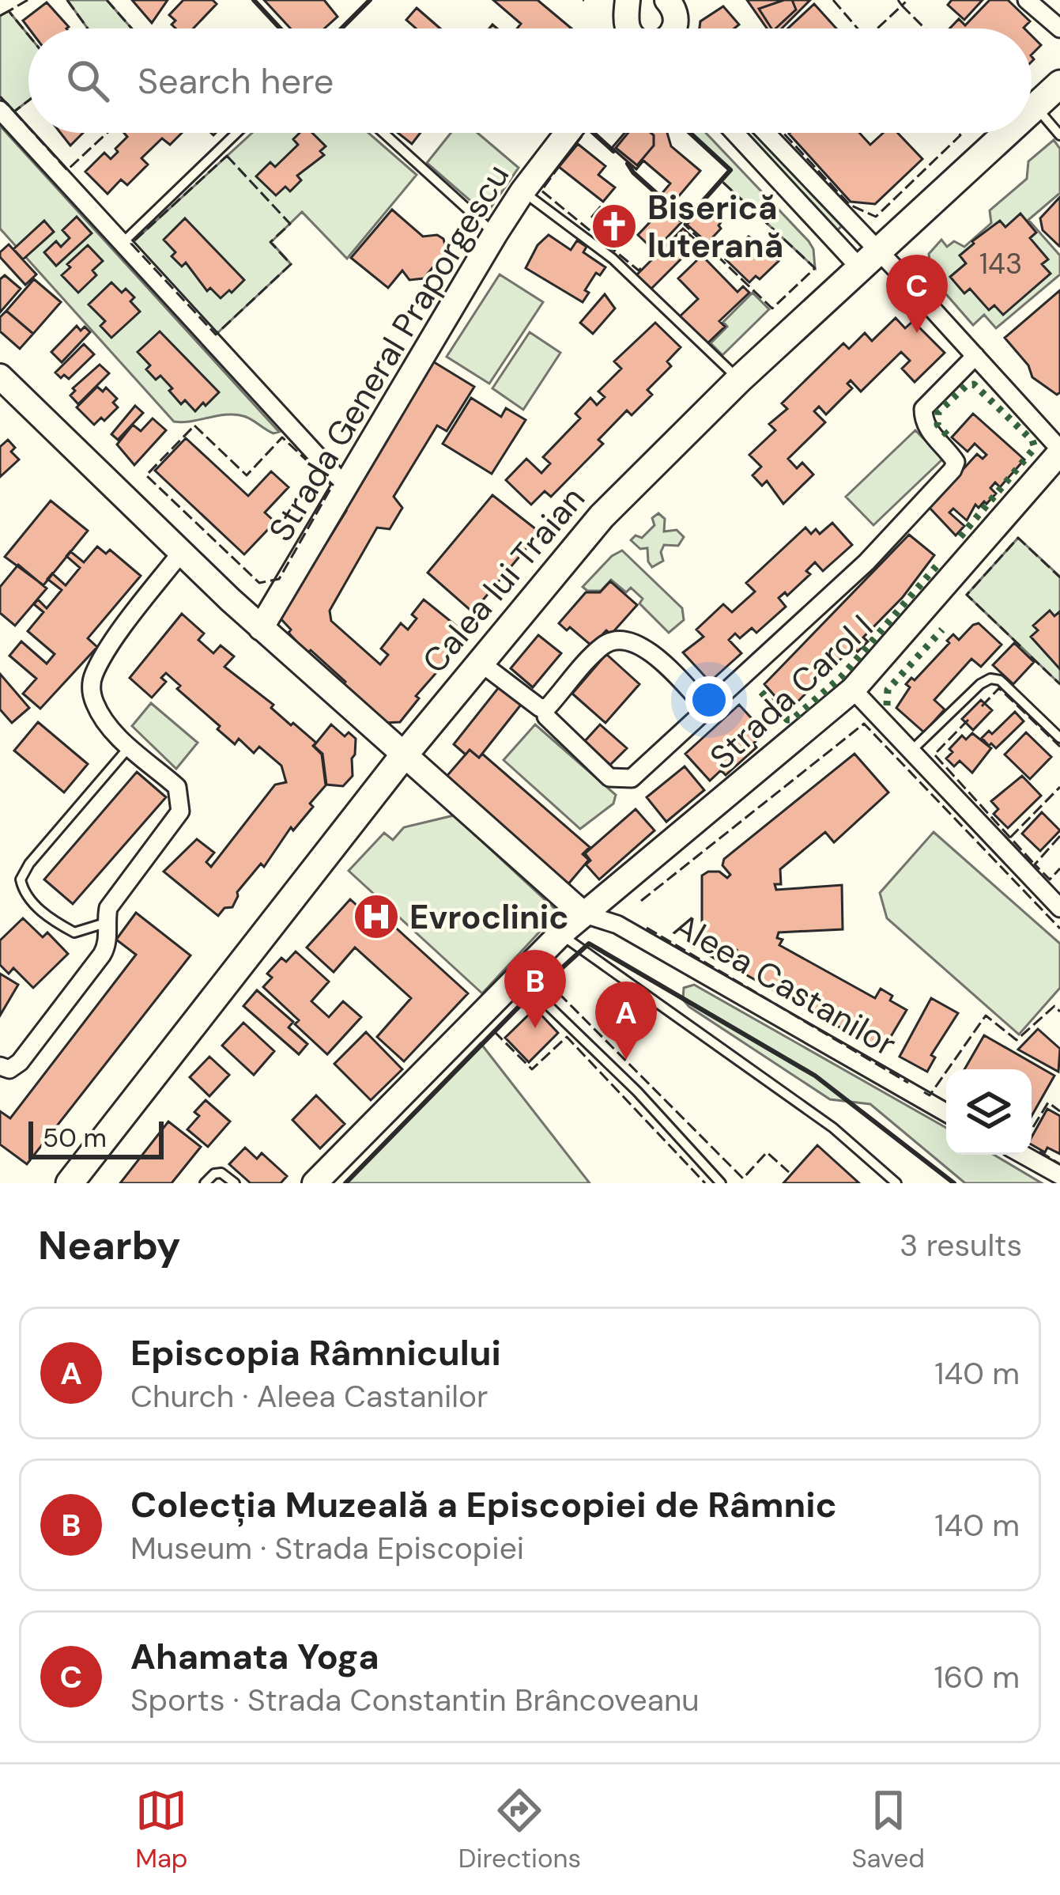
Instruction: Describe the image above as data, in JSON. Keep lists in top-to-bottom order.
{
  "streets": {
    "main road": ["Calea lui Traian"],
    "street": ["Strada General Praporgescu", "Strada Carol I", "Aleea Castanilor"]
  },
  "crossings": [
    ["Strada Carol I", "Aleea Castanilor"]
  ],
  "places": {
    "church": ["Biserică luterană"],
    "hospital": ["Evroclinic"]
  },
  "house_numbers": ["143"],
  "scale_bar": "50 m",
  "page": {
    "search": "Search here",
    "pins": ["C", "B", "A"],
    "scale": "50 m",
    "heading": ["Nearby", "3 results"],
    "list": [
      {
        "mark": "A",
        "name": "Episcopia Râmnicului",
        "note": "Church · Aleea Castanilor",
        "value": "140 m"
      },
      {
        "mark": "B",
        "name": "Colecția Muzeală a Episcopiei de Râmnic",
        "note": "Museum · Strada Episcopiei",
        "value": "140 m"
      },
      {
        "mark": "C",
        "name": "Ahamata Yoga",
        "note": "Sports · Strada Constantin Brâncoveanu",
        "value": "160 m"
      }
    ],
    "nav": ["Map", "Directions", "Saved"]
  }
}
